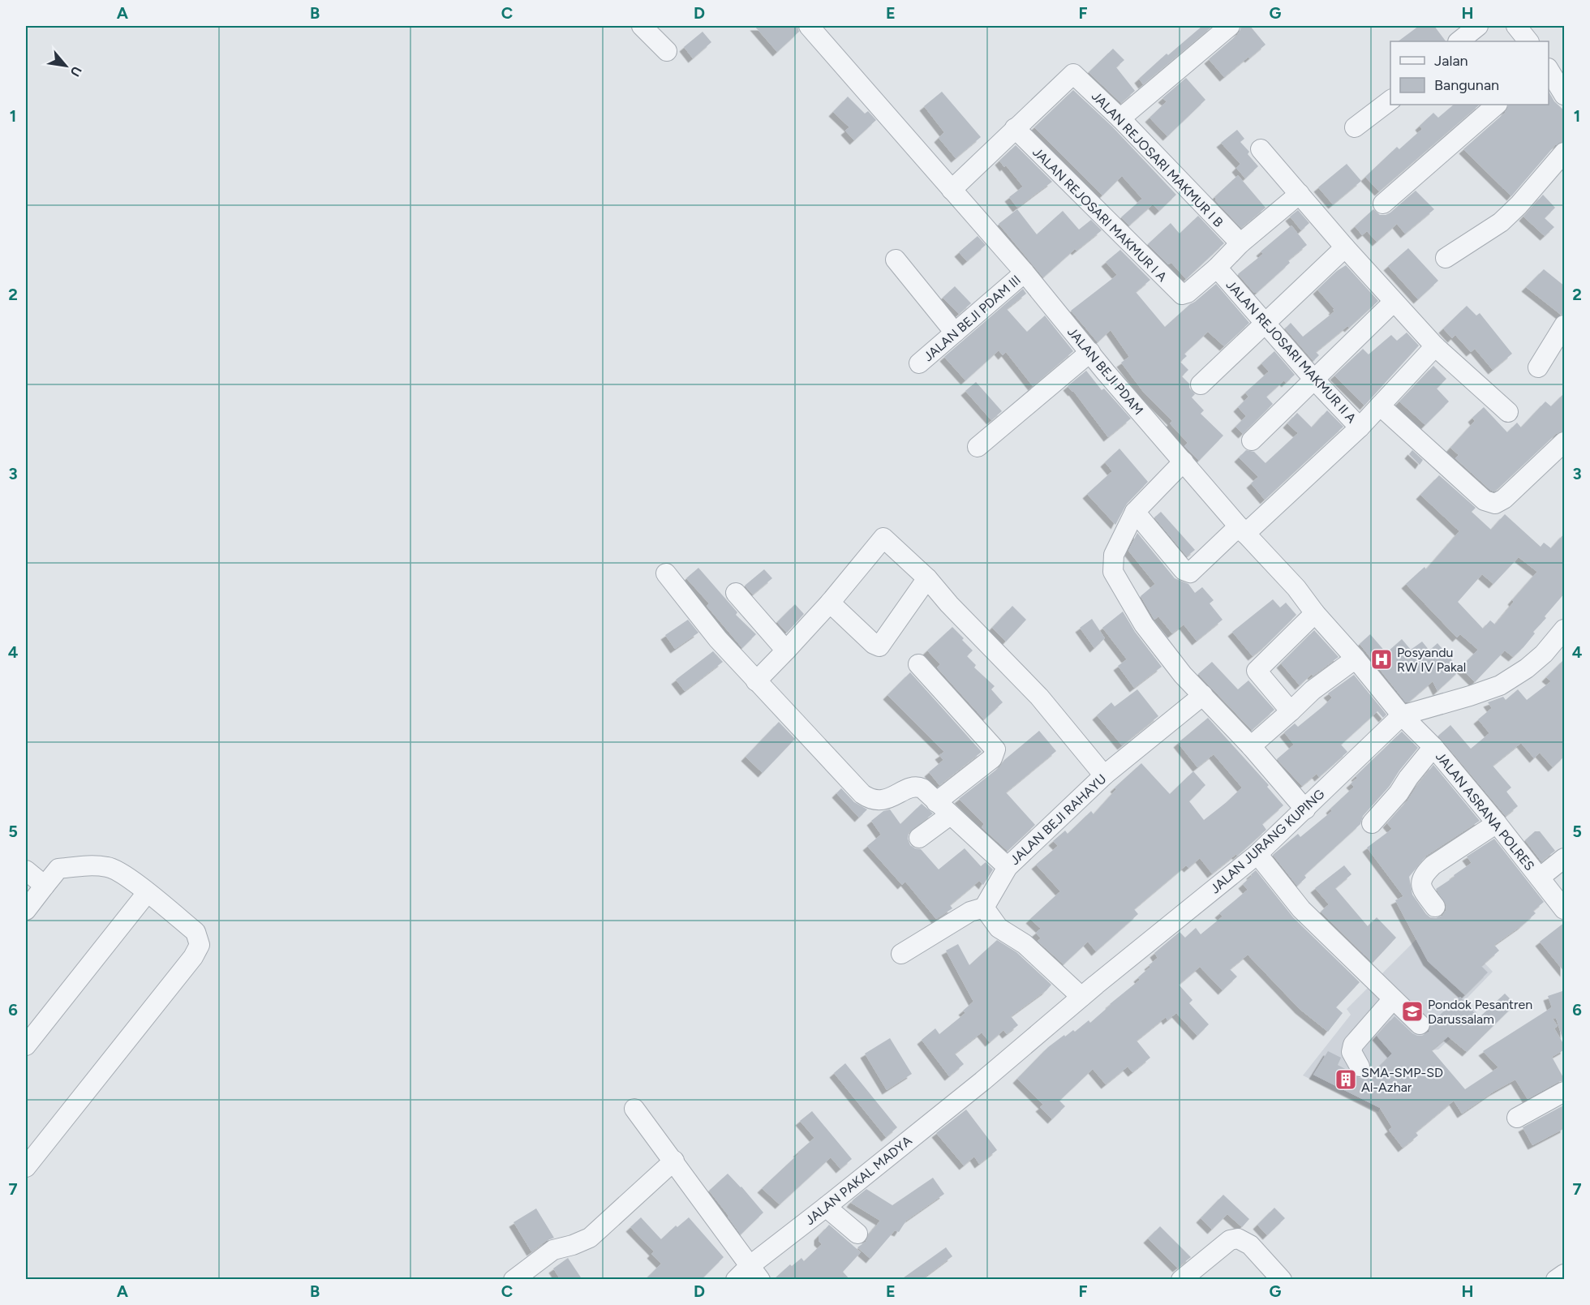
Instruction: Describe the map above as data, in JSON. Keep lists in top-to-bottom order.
{
  "streets": {
    "street": [
      "JALAN REJOSARI MAKMUR I B",
      "JALAN REJOSARI MAKMUR I A",
      "JALAN BEJI PDAM III",
      "JALAN REJOSARI MAKMUR II A",
      "JALAN BEJI PDAM",
      "JALAN ASRANA POLRES",
      "JALAN BEJI RAHAYU",
      "JALAN JURANG KUPING",
      "JALAN PAKAL MADYA"
    ]
  },
  "crossings": [
    ["JALAN REJOSARI MAKMUR I B", "JALAN REJOSARI MAKMUR I A"],
    ["JALAN REJOSARI MAKMUR I A", "JALAN REJOSARI MAKMUR II A"],
    ["JALAN BEJI PDAM III", "JALAN BEJI PDAM"],
    ["JALAN REJOSARI MAKMUR II A", "JALAN BEJI PDAM"],
    ["JALAN BEJI PDAM", "JALAN ASRANA POLRES"],
    ["JALAN BEJI PDAM", "JALAN JURANG KUPING"],
    ["JALAN ASRANA POLRES", "JALAN JURANG KUPING"],
    ["JALAN JURANG KUPING", "JALAN PAKAL MADYA"]
  ],
  "places": {
    "hospital": ["Posyandu RW IV Pakal"],
    "school or university": ["Pondok Pesantren Darussalam"],
    "building": ["SMA-SMP-SD Al-Azhar"]
  },
  "legend": ["Jalan", "Bangunan"],
  "north": "bottom right",
  "grid": {
    "columns": [
      "A",
      "B",
      "C",
      "D",
      "E",
      "F",
      "G",
      "H"
    ],
    "rows": [
      "1",
      "2",
      "3",
      "4",
      "5",
      "6",
      "7"
    ]
  }
}
